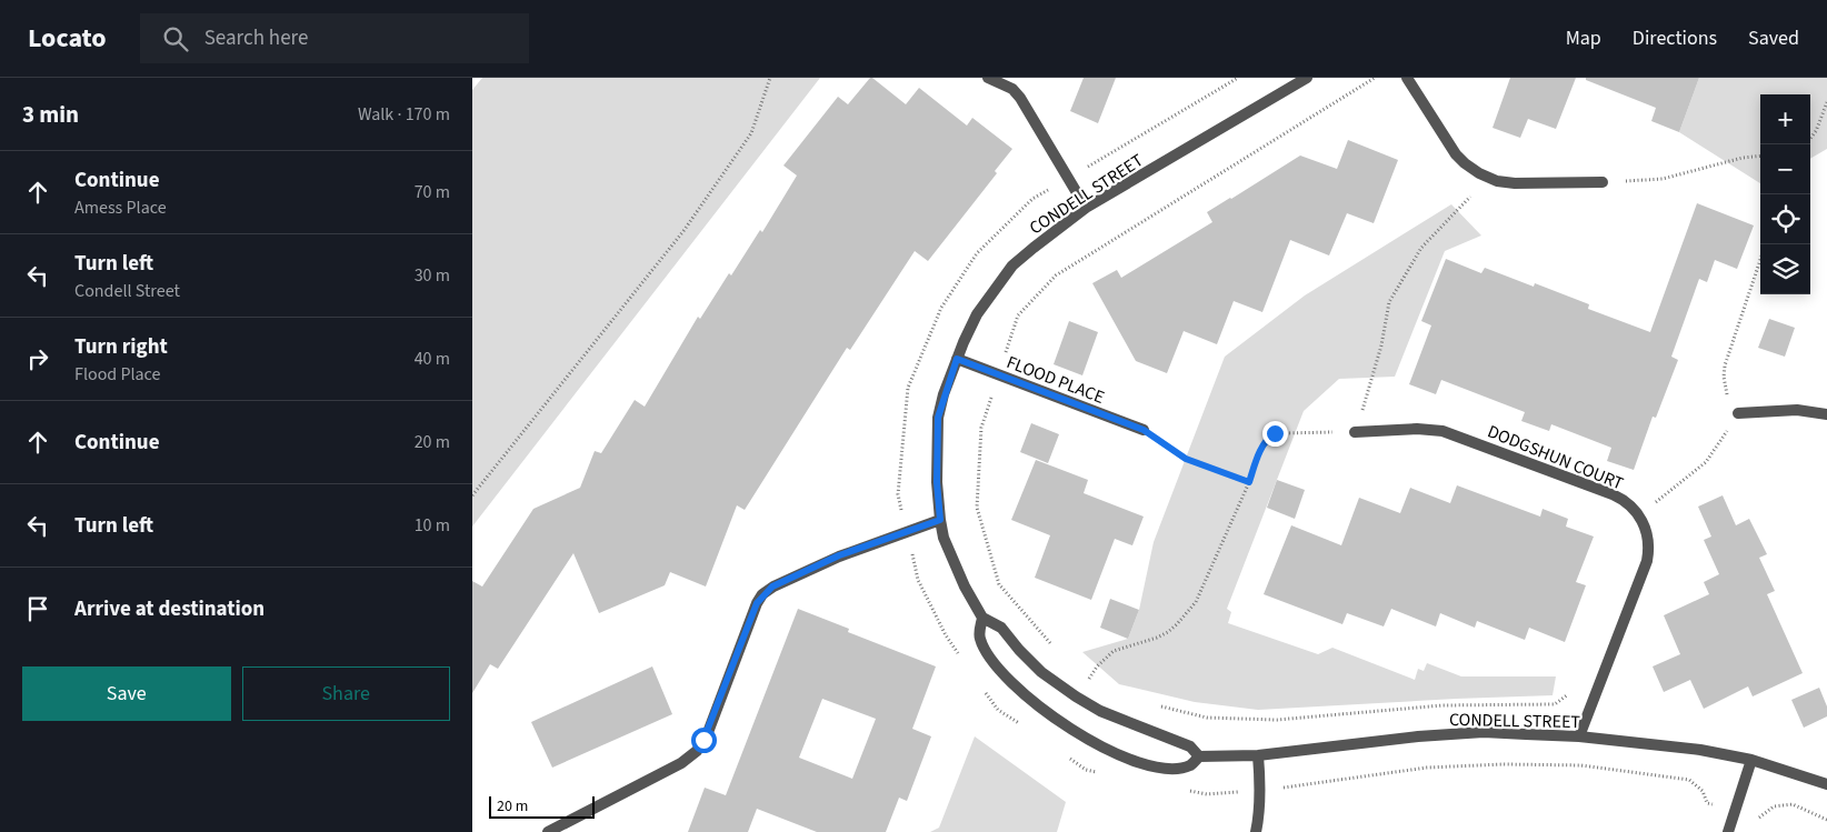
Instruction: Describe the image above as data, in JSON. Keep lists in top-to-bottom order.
{
  "streets": {
    "street": ["CONDELL STREET", "FLOOD PLACE", "DODGSHUN COURT"]
  },
  "crossings": [
    ["CONDELL STREET", "FLOOD PLACE"]
  ],
  "scale_bar": "20 m",
  "page": {
    "header": "Locato",
    "search": "Search here",
    "nav": ["Map", "Directions", "Saved"],
    "heading": ["3 min", "Walk · 170 m"],
    "map_buttons": ["+", "−"],
    "list": [
      ["Continue", "Amess Place", "70 m"],
      ["Turn left", "Condell Street", "30 m"],
      ["Turn right", "Flood Place", "40 m"],
      ["Continue", "20 m"],
      ["Turn left", "10 m"],
      "Arrive at destination"
    ],
    "buttons": ["Save", "Share"],
    "scale": "20 m"
  }
}
